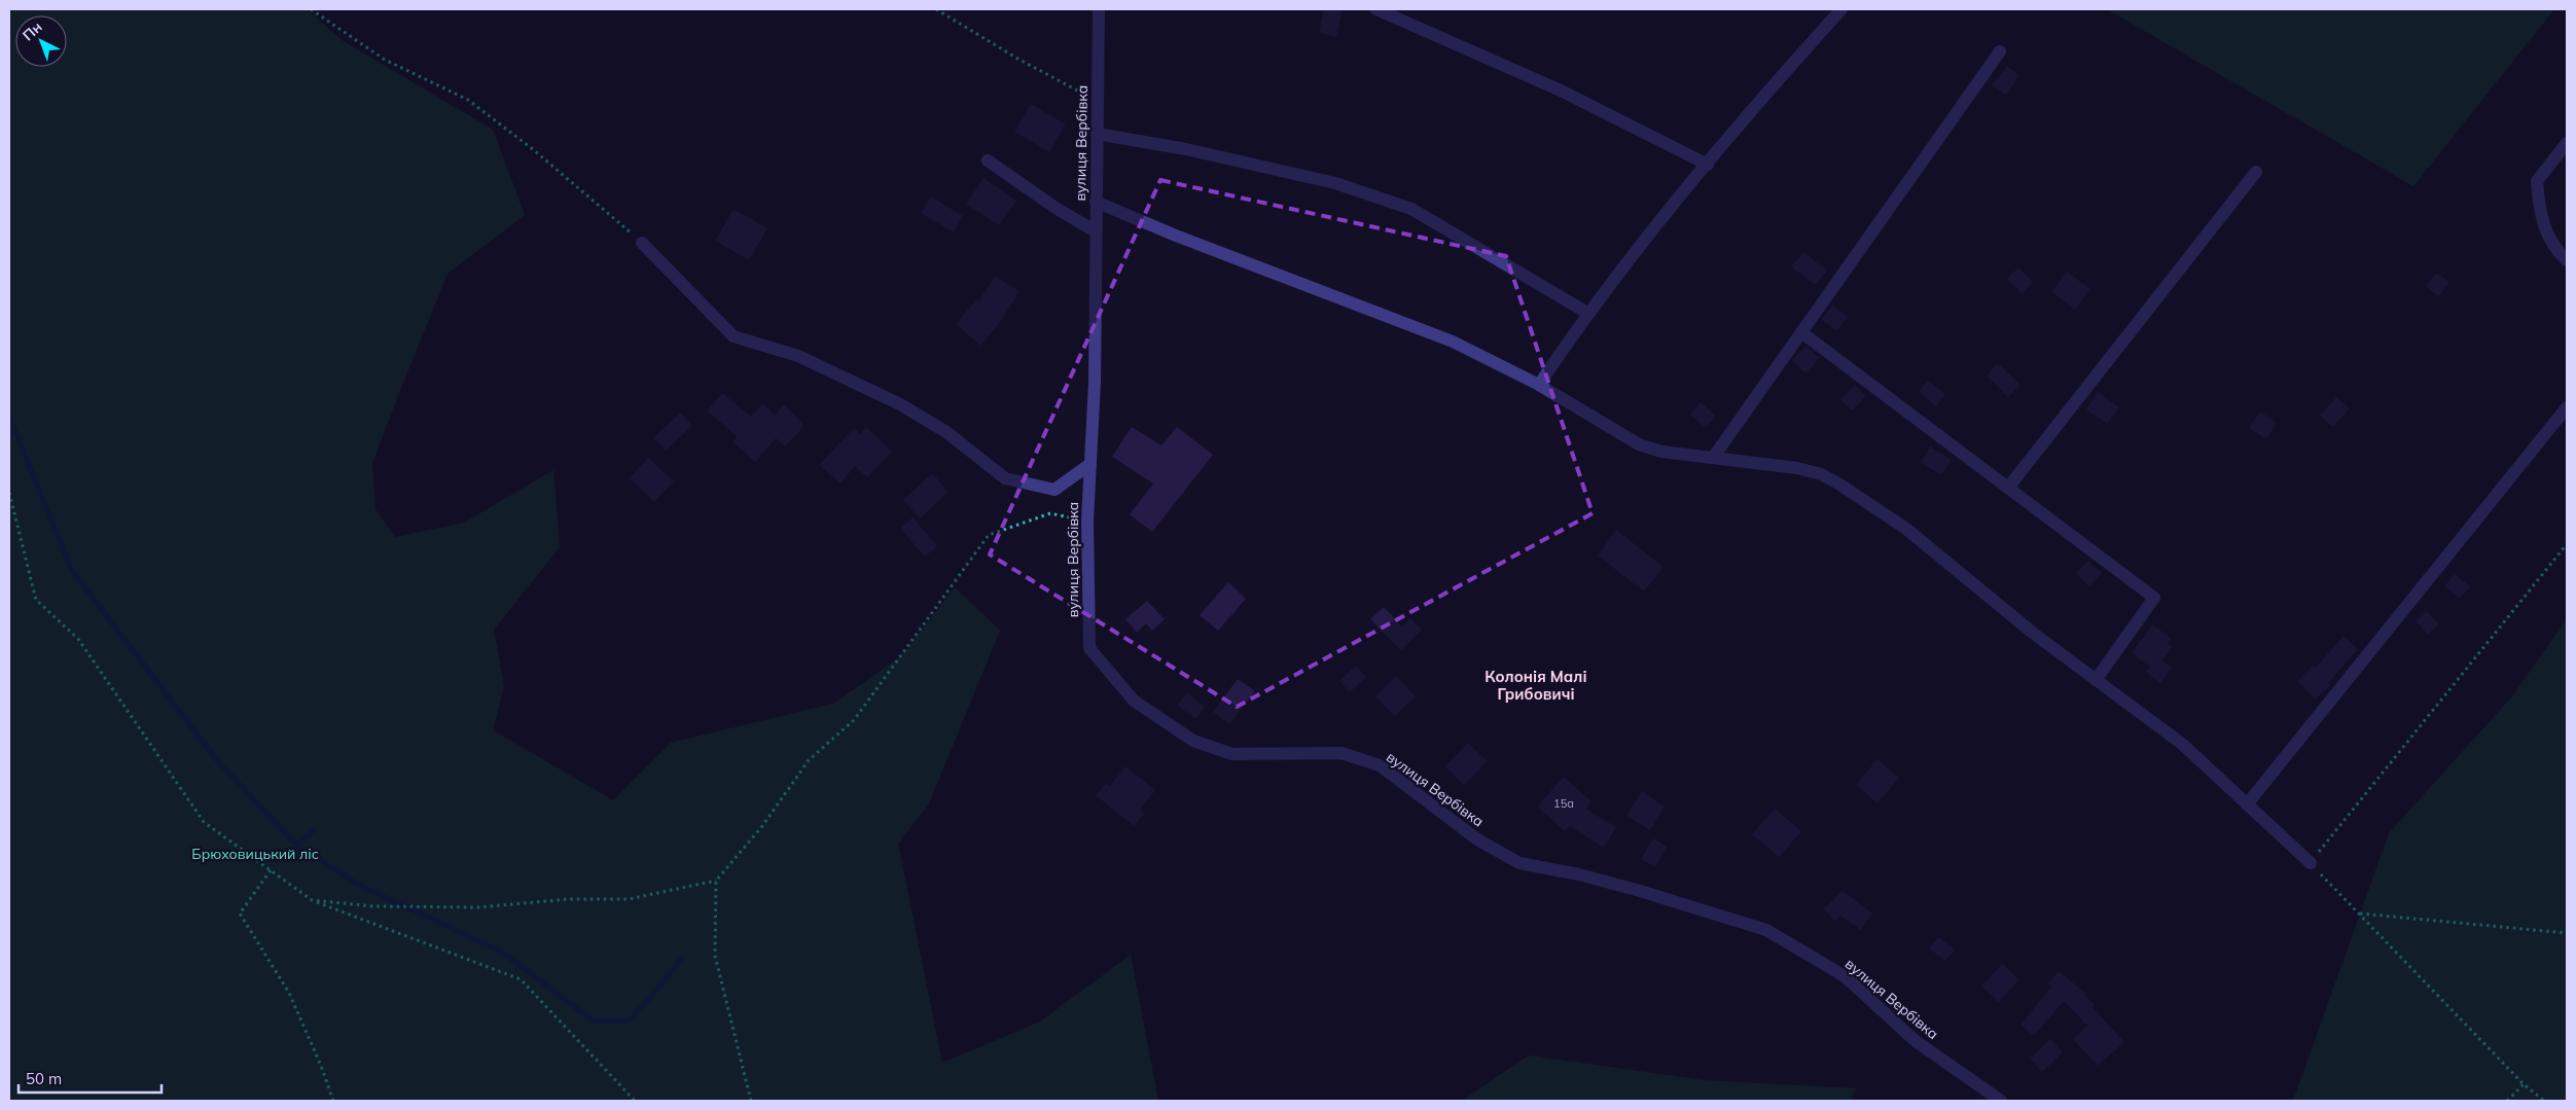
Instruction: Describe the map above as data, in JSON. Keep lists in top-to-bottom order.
{
  "streets": {
    "street": ["вулиця Вербівка"]
  },
  "districts": ["Колонія Малі Грибовичі"],
  "parks": ["Брюховицький ліс"],
  "house_numbers": ["15а"],
  "scale_bar": "50 m",
  "north": "top left"
}
